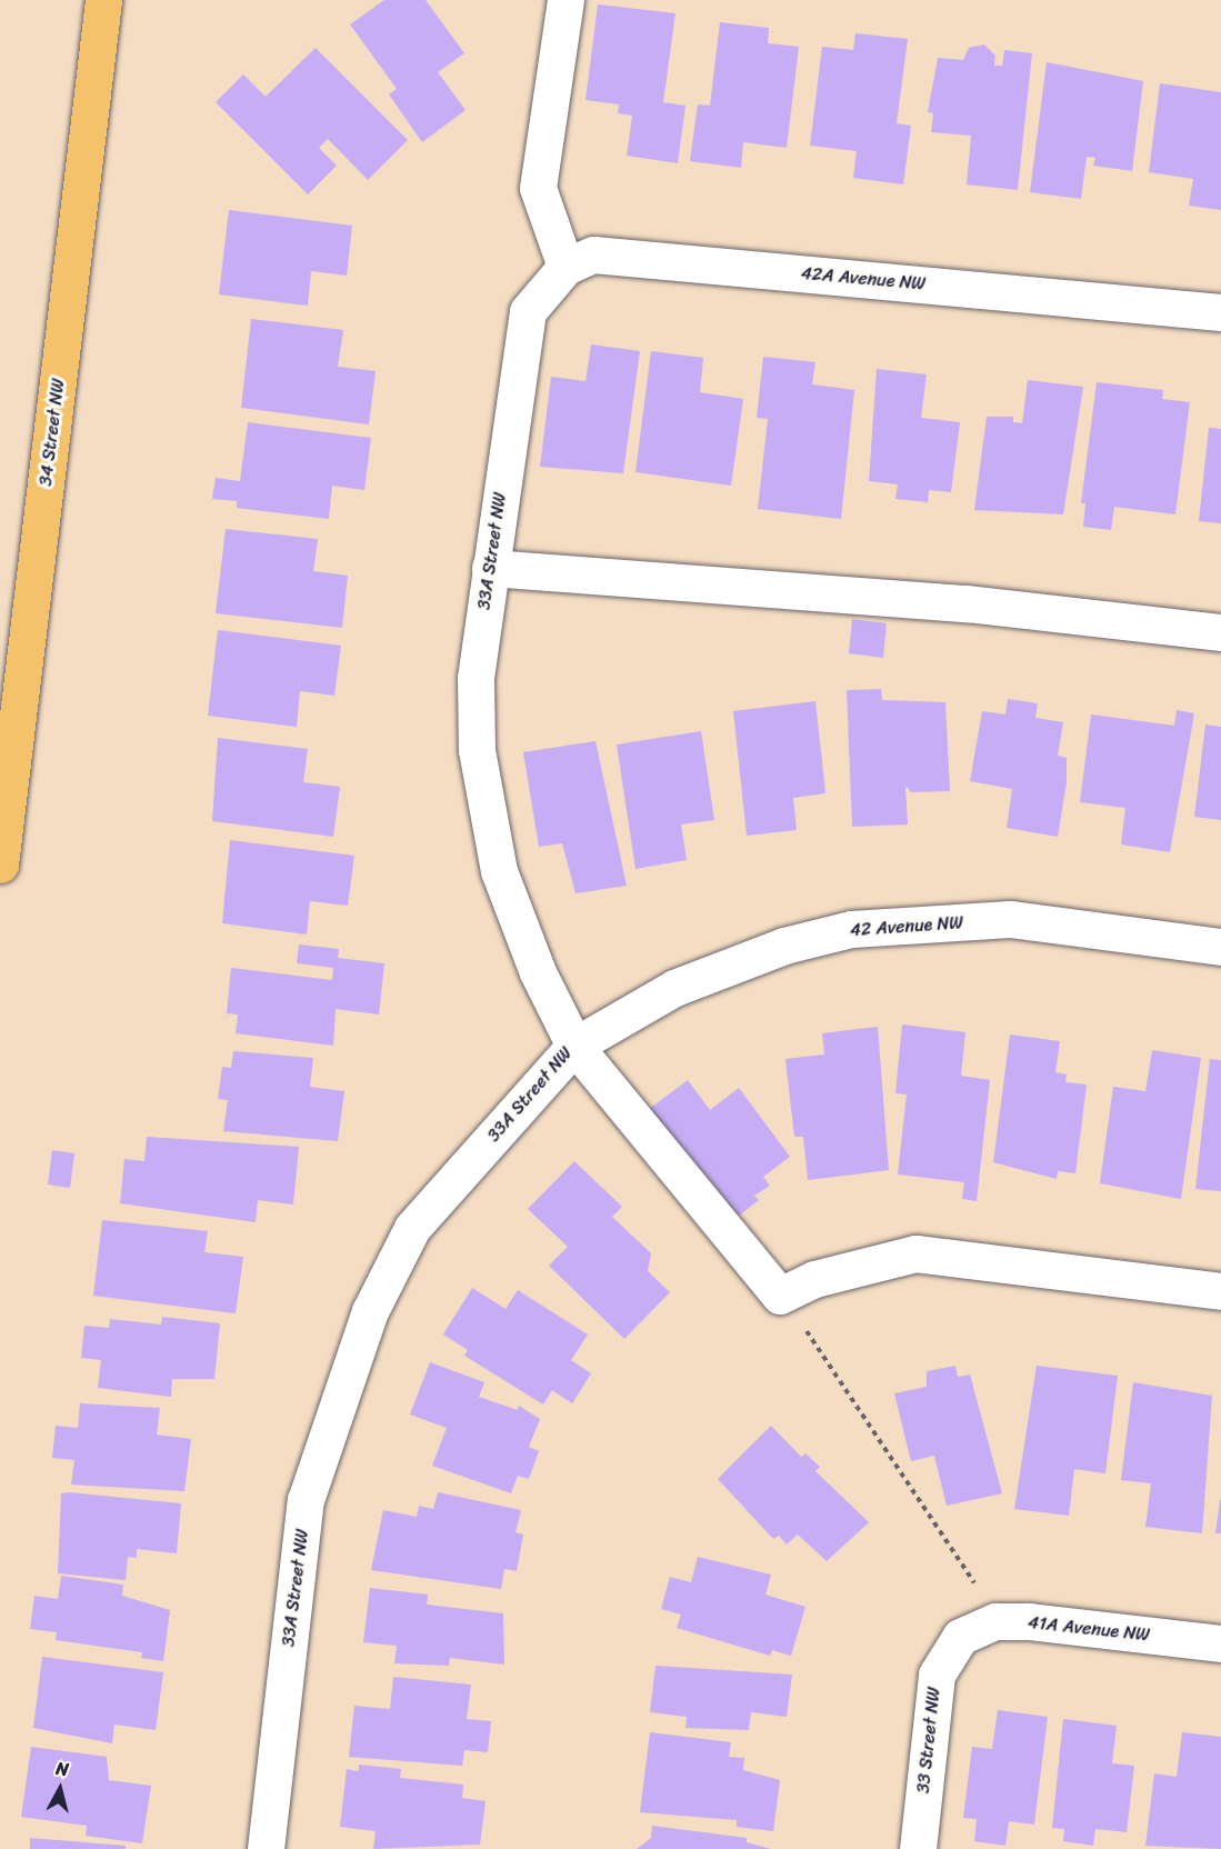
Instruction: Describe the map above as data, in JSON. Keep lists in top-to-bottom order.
{
  "streets": {
    "main road": ["34 Street NW"],
    "street": [
      "42A Avenue NW",
      "33A Street NW",
      "42 Avenue NW",
      "41A Avenue NW",
      "33 Street NW"
    ]
  },
  "crossings": [
    ["42A Avenue NW", "33A Street NW"],
    ["33A Street NW", "42 Avenue NW"],
    ["41A Avenue NW", "33 Street NW"]
  ],
  "north": "top"
}
